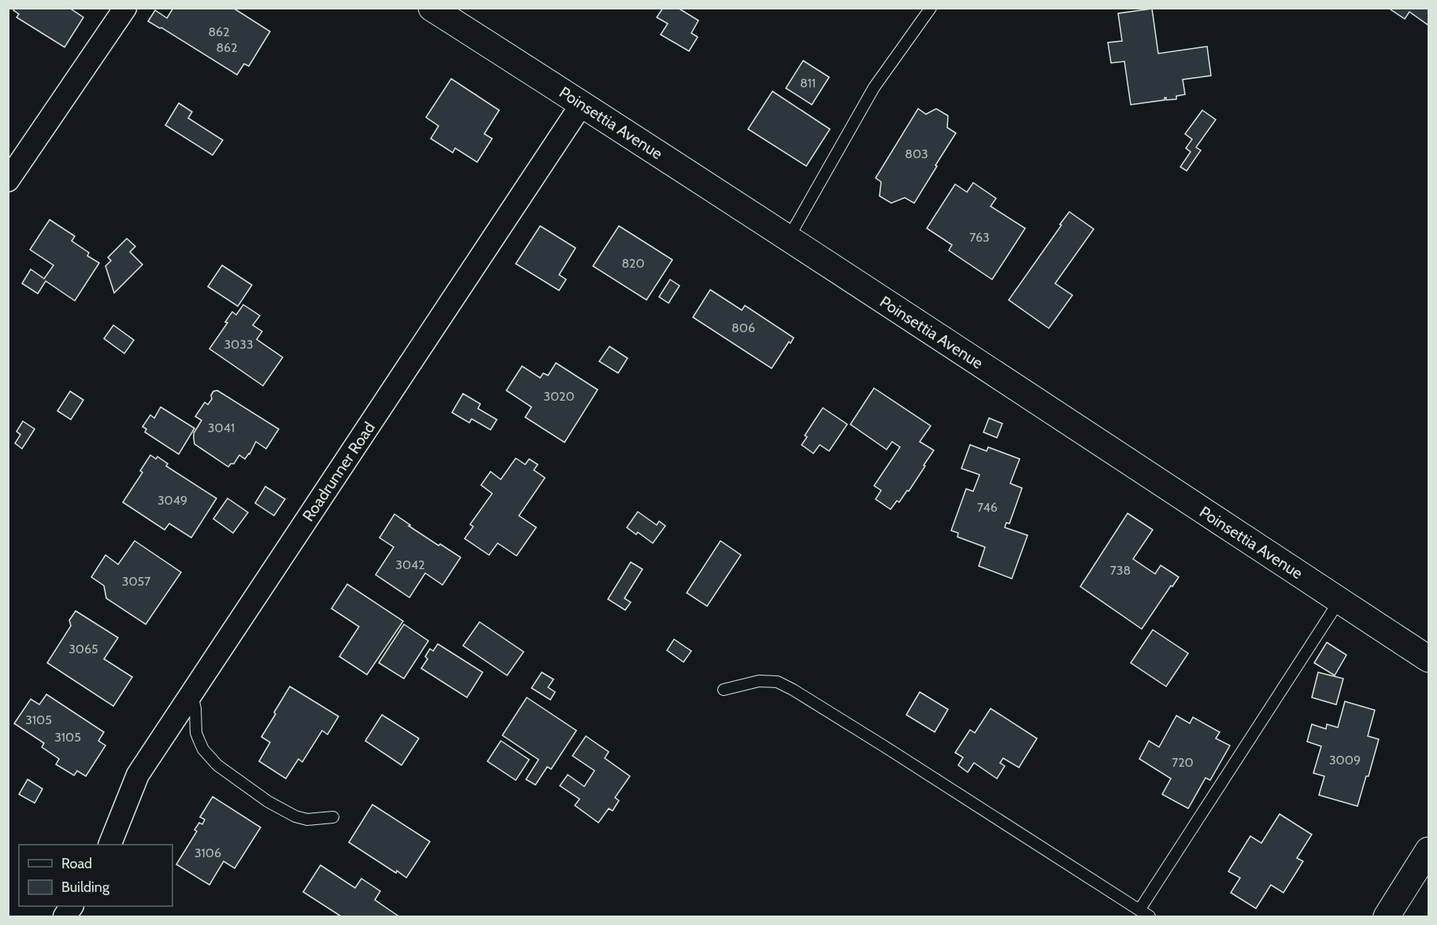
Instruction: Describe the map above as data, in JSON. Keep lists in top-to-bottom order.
{
  "streets": {
    "street": ["Poinsettia Avenue", "Roadrunner Road"]
  },
  "crossings": [
    ["Poinsettia Avenue", "Roadrunner Road"]
  ],
  "house_numbers": [
    "862",
    "862",
    "811",
    "803",
    "763",
    "820",
    "806",
    "3033",
    "3020",
    "3041",
    "3049",
    "746",
    "3042",
    "738",
    "3057",
    "3065",
    "3105",
    "3105",
    "3009",
    "720",
    "3106"
  ],
  "legend": ["Road", "Building"]
}
